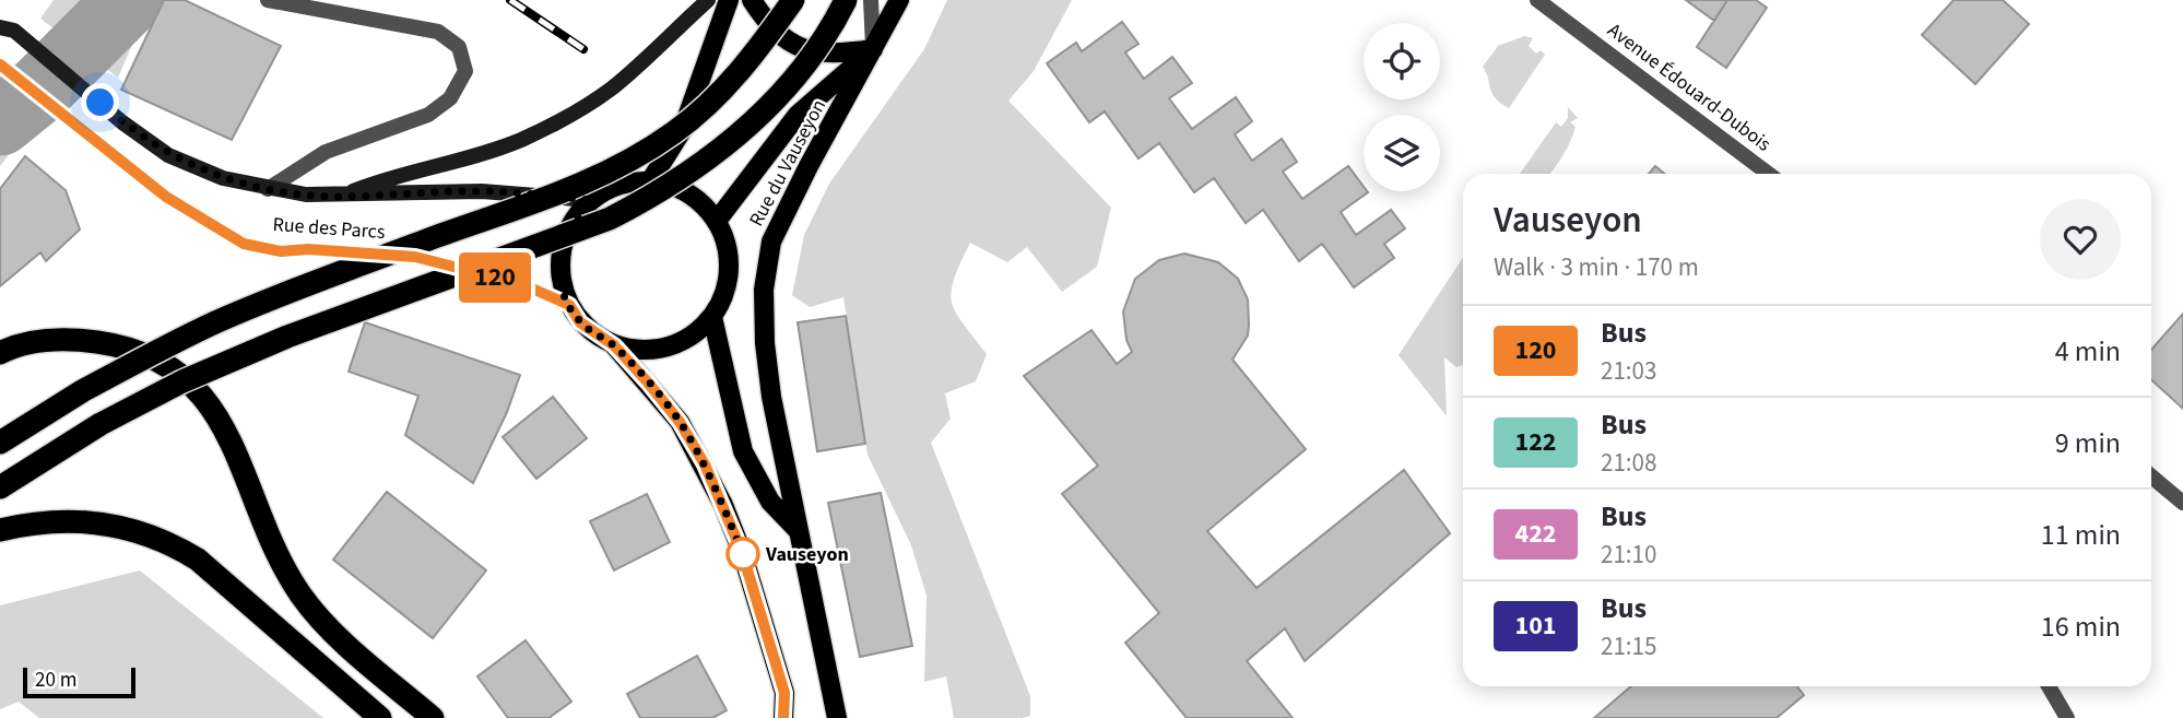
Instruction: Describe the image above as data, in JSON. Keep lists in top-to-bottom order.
{
  "streets": {
    "main road": ["Rue du Vauseyon", "Rue des Parcs"],
    "street": ["Avenue Édouard-Dubois"]
  },
  "crossings": [
    ["Rue du Vauseyon", "Rue des Parcs"]
  ],
  "places": ["Vauseyon"],
  "lines": ["bus line 120"],
  "scale_bar": "20 m",
  "page": {
    "on_map": "120",
    "heading": ["Vauseyon", "Walk · 3 min · 170 m"],
    "list": [
      {
        "mark": "120",
        "name": "Bus",
        "note": "21:03",
        "value": "4 min"
      },
      {
        "mark": "122",
        "name": "Bus",
        "note": "21:08",
        "value": "9 min"
      },
      {
        "mark": "422",
        "name": "Bus",
        "note": "21:10",
        "value": "11 min"
      },
      {
        "mark": "101",
        "name": "Bus",
        "note": "21:15",
        "value": "16 min"
      }
    ],
    "scale": "20 m"
  }
}
